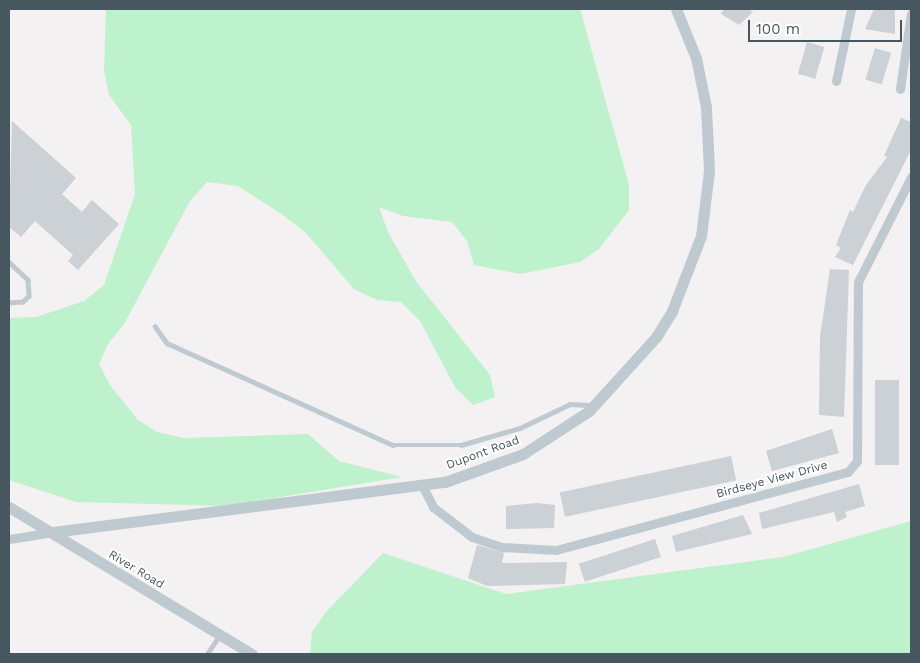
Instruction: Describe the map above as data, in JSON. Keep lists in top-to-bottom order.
{
  "streets": {
    "street": ["Dupont Road", "Birdseye View Drive", "River Road"]
  },
  "crossings": [
    ["Dupont Road", "Birdseye View Drive"],
    ["Dupont Road", "River Road"]
  ],
  "scale_bar": "100 m"
}
